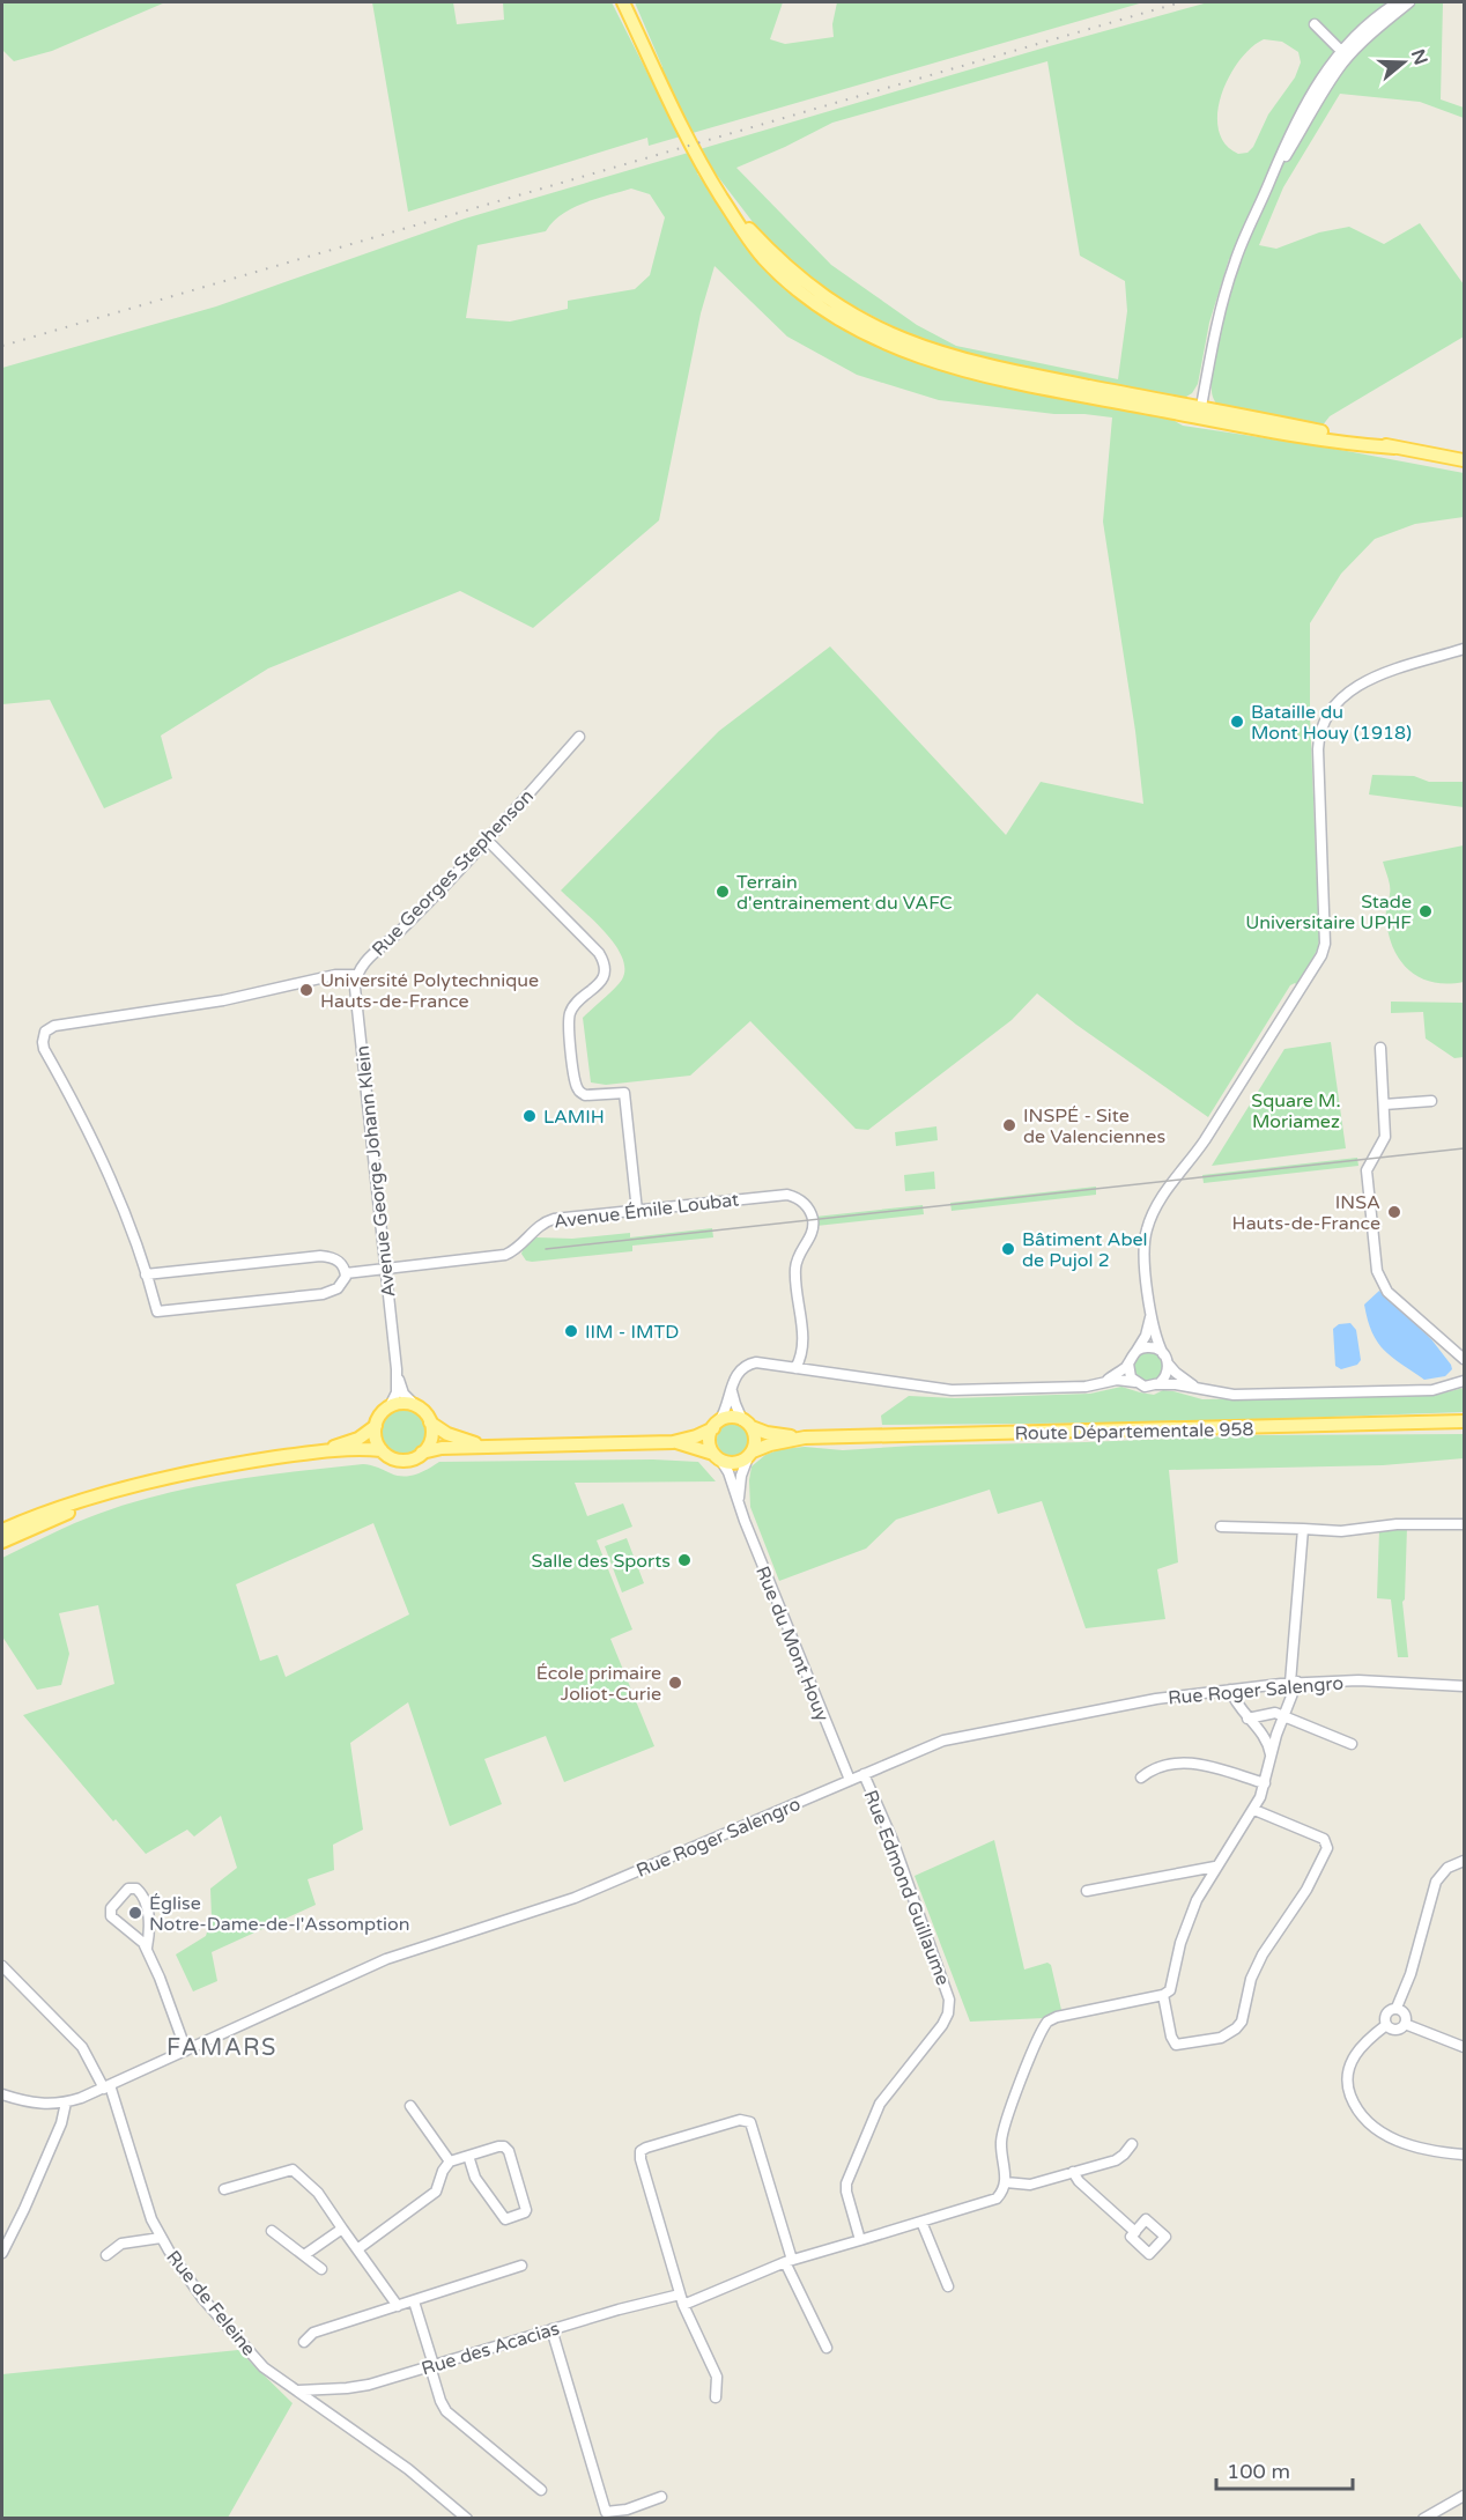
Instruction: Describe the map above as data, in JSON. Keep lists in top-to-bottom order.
{
  "streets": {
    "main road": ["Route Départementale 958"],
    "street": [
      "Rue Georges Stephenson",
      "Avenue George Johann Klein",
      "Avenue Émile Loubat",
      "Rue du Mont Houy",
      "Rue Roger Salengro",
      "Rue Edmond Guillaume",
      "Rue de Feleine",
      "Rue des Acacias"
    ]
  },
  "crossings": [
    ["Rue Georges Stephenson", "Avenue George Johann Klein"],
    ["Avenue George Johann Klein", "Avenue Émile Loubat"],
    ["Route Départementale 958", "Rue du Mont Houy"],
    ["Rue du Mont Houy", "Rue Roger Salengro"],
    ["Rue Roger Salengro", "Rue Edmond Guillaume"],
    ["Rue Roger Salengro", "Rue de Feleine"],
    ["Rue de Feleine", "Rue des Acacias"]
  ],
  "districts": ["FAMARS"],
  "parks": ["Square M. Moriamez"],
  "places": [
    "Bataille du Mont Houy (1918)",
    "Terrain d'entrainement du VAFC",
    "Stade Universitaire UPHF",
    "Université Polytechnique Hauts-de-France",
    "LAMIH",
    "INSPÉ - Site de Valenciennes",
    "INSA Hauts-de-France",
    "Bâtiment Abel de Pujol 2",
    "IIM - IMTD",
    "Salle des Sports",
    "École primaire Joliot-Curie",
    "Église Notre-Dame-de-l'Assomption"
  ],
  "scale_bar": "100 m",
  "north": "right"
}
